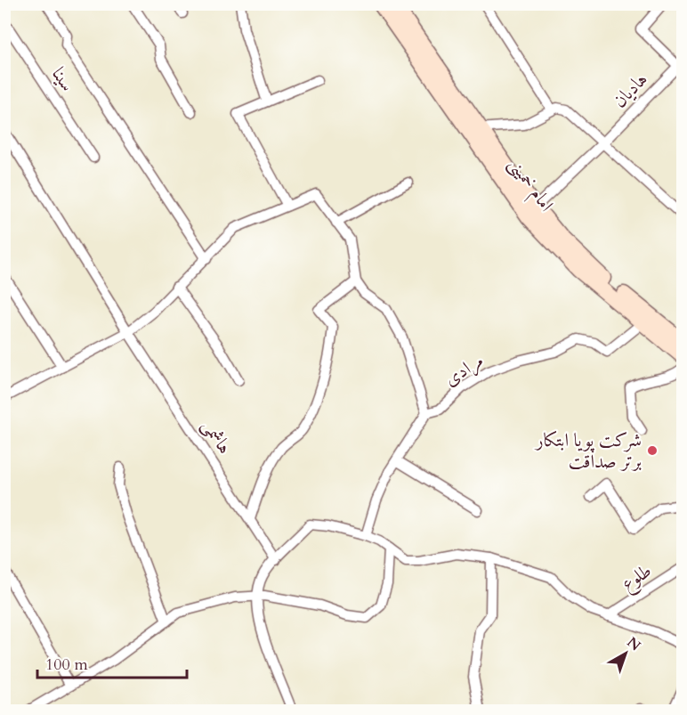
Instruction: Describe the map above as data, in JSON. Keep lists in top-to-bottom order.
{
  "streets": {
    "main road": ["امام خمینی"],
    "street": [
      "سینا",
      "هادیان",
      "مرادی",
      "هاشمی",
      "طلوع"
    ]
  },
  "crossings": [
    ["هادیان", "امام خمینی"],
    ["امام خمینی", "مرادی"]
  ],
  "places": ["شرکت پویا ابتکار برتر صداقت"],
  "scale_bar": "100 m",
  "north": "top right"
}
